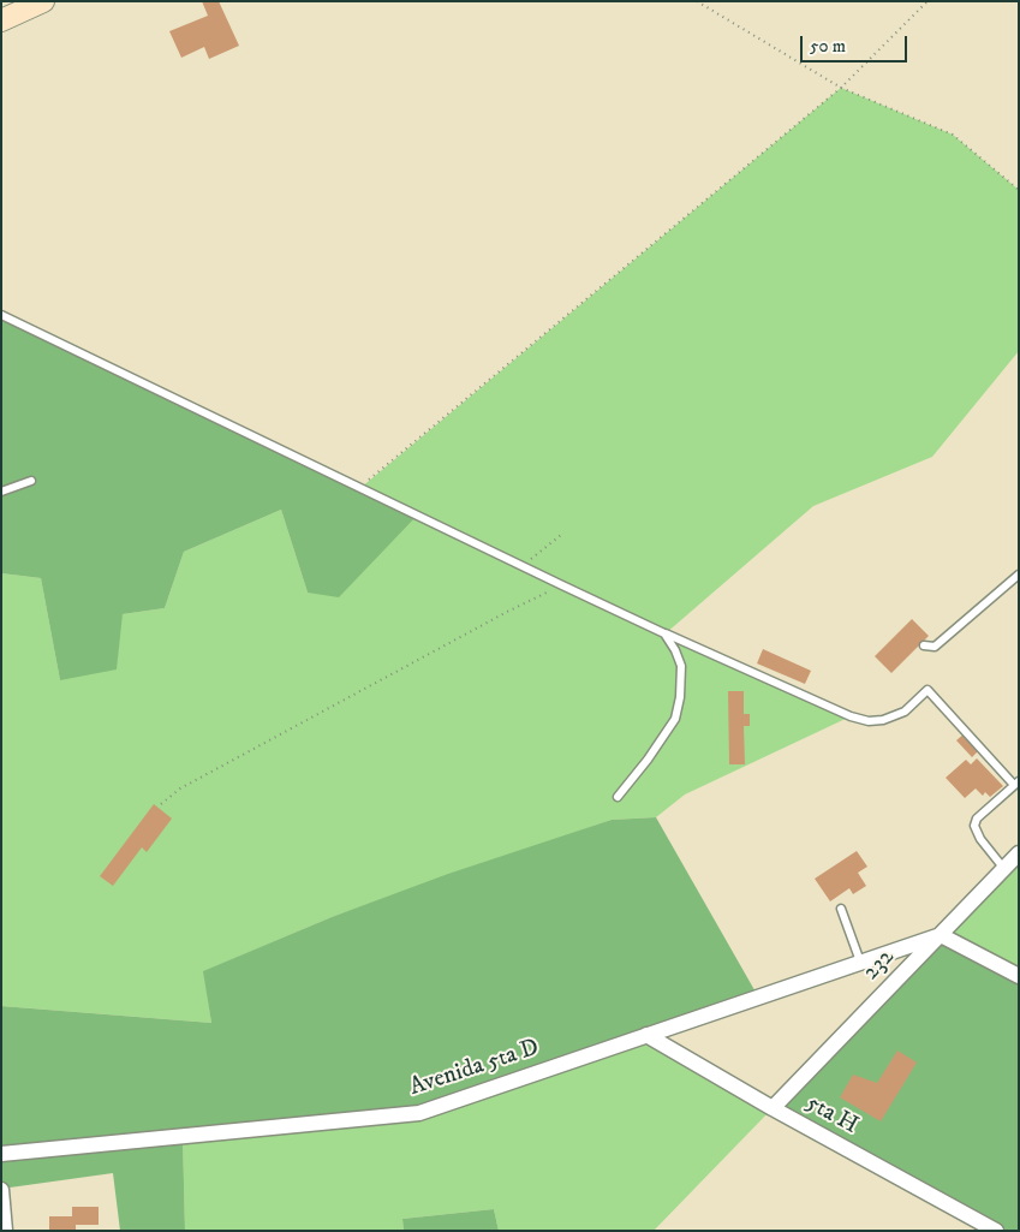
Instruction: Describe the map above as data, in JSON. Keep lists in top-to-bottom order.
{
  "streets": {
    "street": ["232", "Avenida 5ta D", "5ta H"]
  },
  "crossings": [
    ["232", "Avenida 5ta D"],
    ["232", "5ta H"],
    ["Avenida 5ta D", "5ta H"]
  ],
  "scale_bar": "50 m"
}
